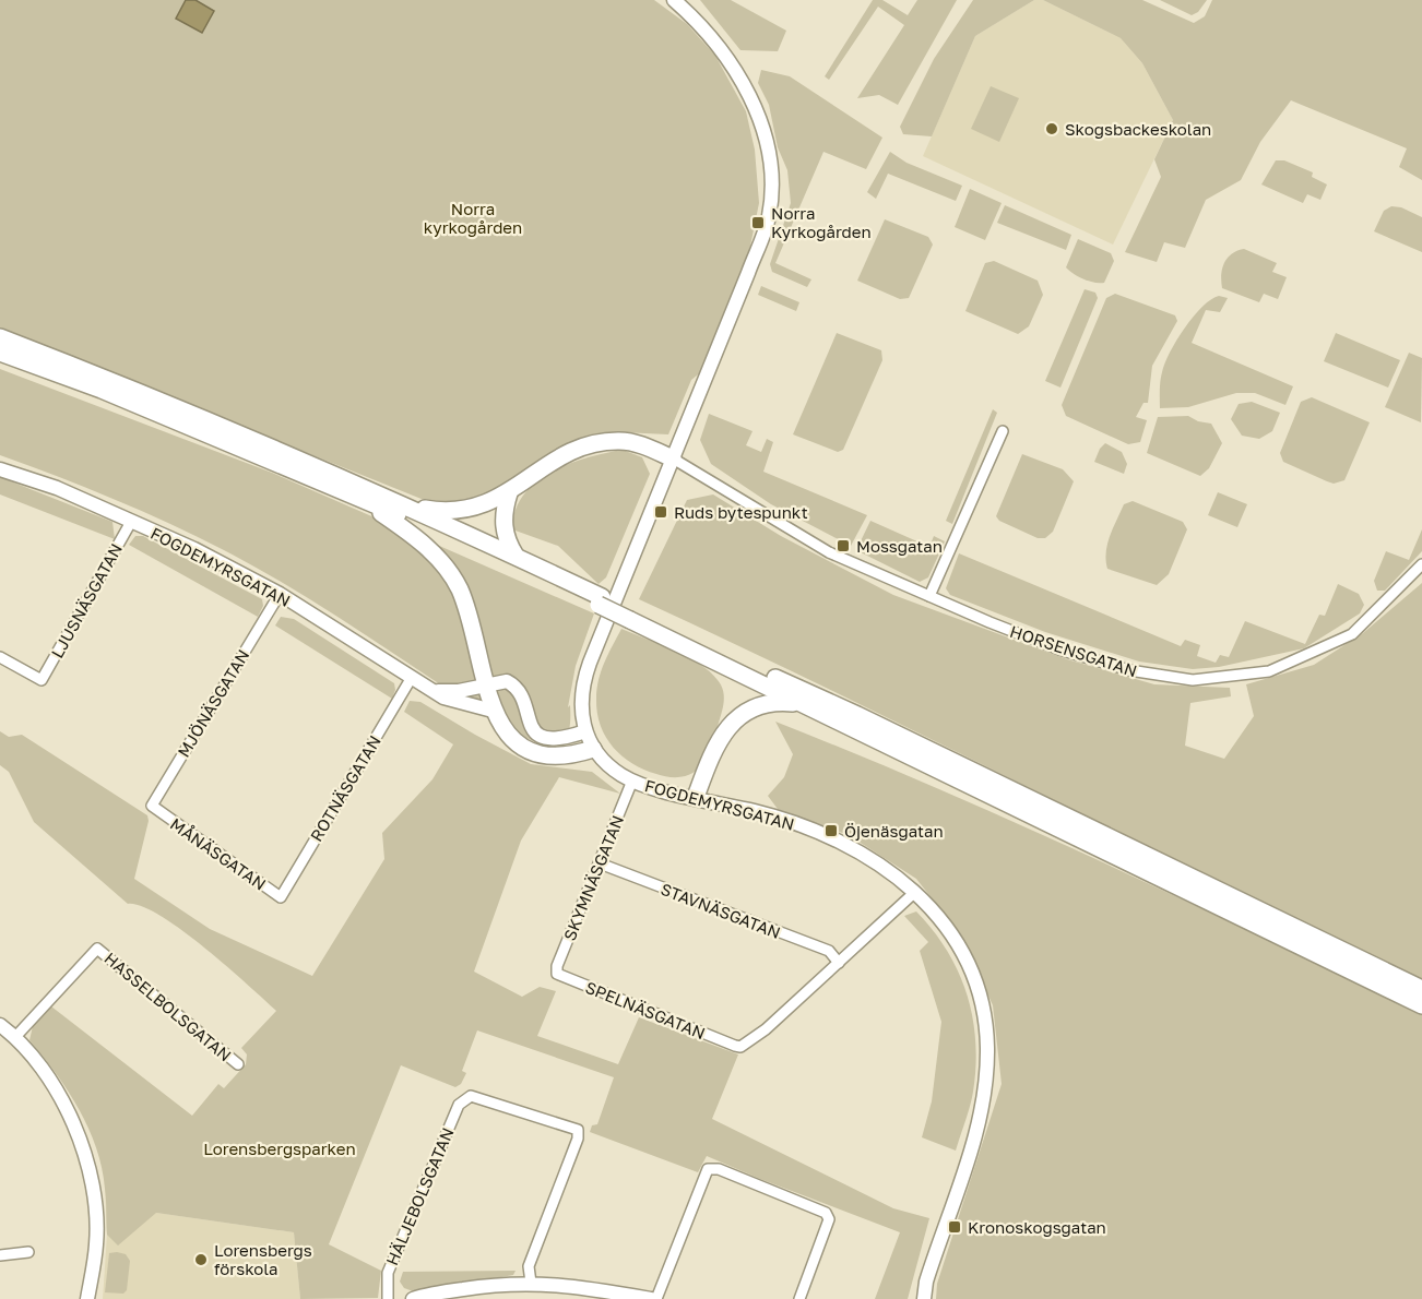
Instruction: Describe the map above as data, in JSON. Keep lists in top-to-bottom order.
{
  "streets": {
    "street": [
      "FOGDEMYRSGATAN",
      "LJUSNÄSGATAN",
      "HORSENSGATAN",
      "MJÖNÄSGATAN",
      "ROTNÄSGATAN",
      "MÅNÄSGATAN",
      "SKYMNÄSGATAN",
      "STAVNÄSGATAN",
      "HASSELBOLSGATAN",
      "SPELNÄSGATAN",
      "HÄLJEBOLSGATAN"
    ]
  },
  "crossings": [
    ["FOGDEMYRSGATAN", "LJUSNÄSGATAN"],
    ["FOGDEMYRSGATAN", "MJÖNÄSGATAN"],
    ["FOGDEMYRSGATAN", "ROTNÄSGATAN"],
    ["FOGDEMYRSGATAN", "SKYMNÄSGATAN"],
    ["MJÖNÄSGATAN", "MÅNÄSGATAN"],
    ["ROTNÄSGATAN", "MÅNÄSGATAN"],
    ["SKYMNÄSGATAN", "STAVNÄSGATAN"],
    ["SKYMNÄSGATAN", "SPELNÄSGATAN"],
    ["STAVNÄSGATAN", "SPELNÄSGATAN"]
  ],
  "parks": ["Norra kyrkogården", "Lorensbergsparken"],
  "places": {
    "other": ["Skogsbackeskolan", "Lorensbergs förskola"],
    "transit": [
      "Norra Kyrkogården",
      "Ruds bytespunkt",
      "Mossgatan",
      "Öjenäsgatan",
      "Kronoskogsgatan"
    ]
  }
}
